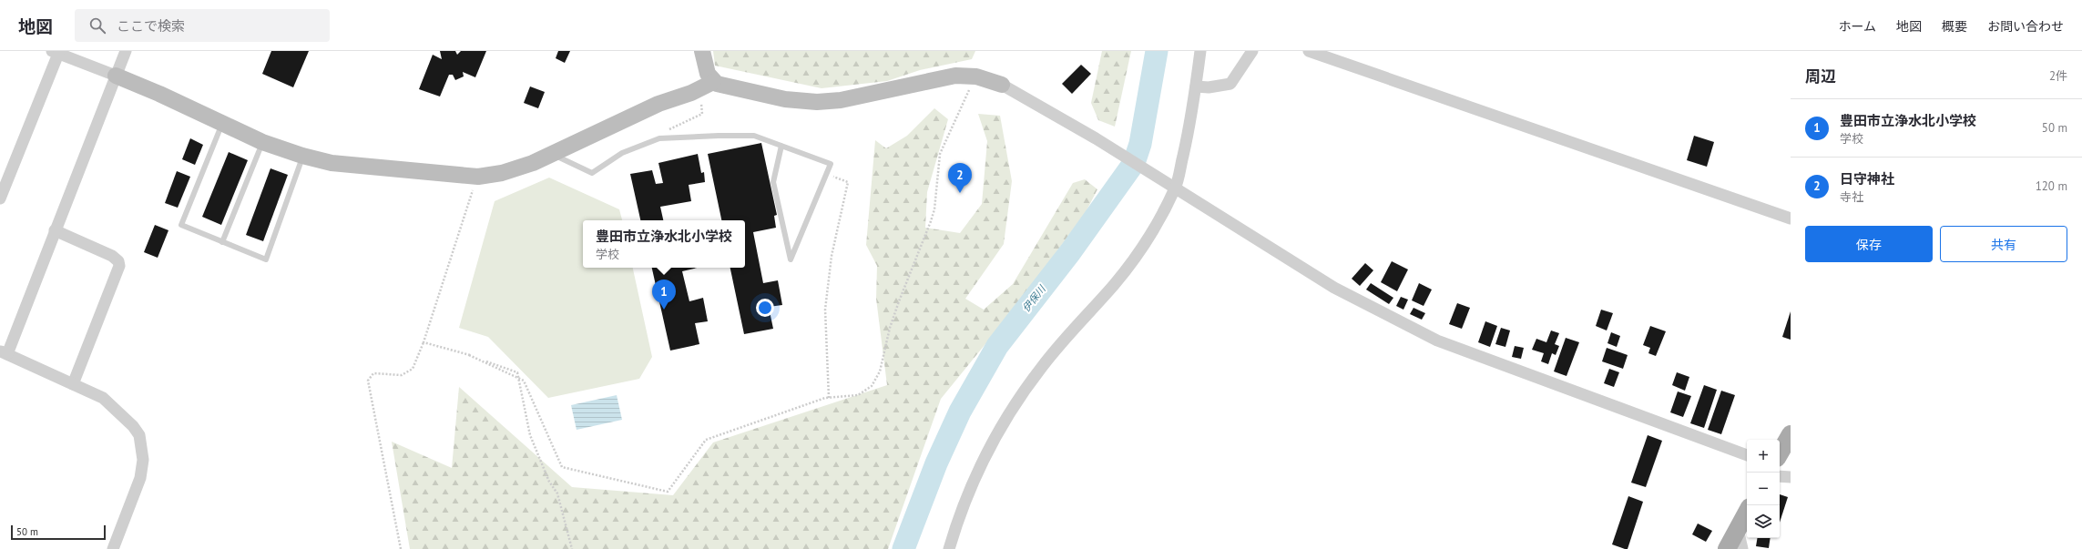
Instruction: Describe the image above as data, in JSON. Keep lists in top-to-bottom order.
{
  "water": ["伊保川"],
  "scale_bar": "50 m",
  "page": {
    "header": "地図",
    "search": "ここで検索",
    "nav": [
      "ホーム",
      "地図",
      "概要",
      "お問い合わせ"
    ],
    "heading": ["周辺", "2件"],
    "list": [
      {
        "mark": "1",
        "name": "豊田市立浄水北小学校",
        "note": "学校",
        "value": "50 m"
      },
      {
        "mark": "2",
        "name": "日守神社",
        "note": "寺社",
        "value": "120 m"
      }
    ],
    "pins": ["2", "1"],
    "buttons": ["保存", "共有"],
    "popup": ["豊田市立浄水北小学校", "学校"],
    "map_buttons": ["+", "−"],
    "scale": "50 m"
  }
}
